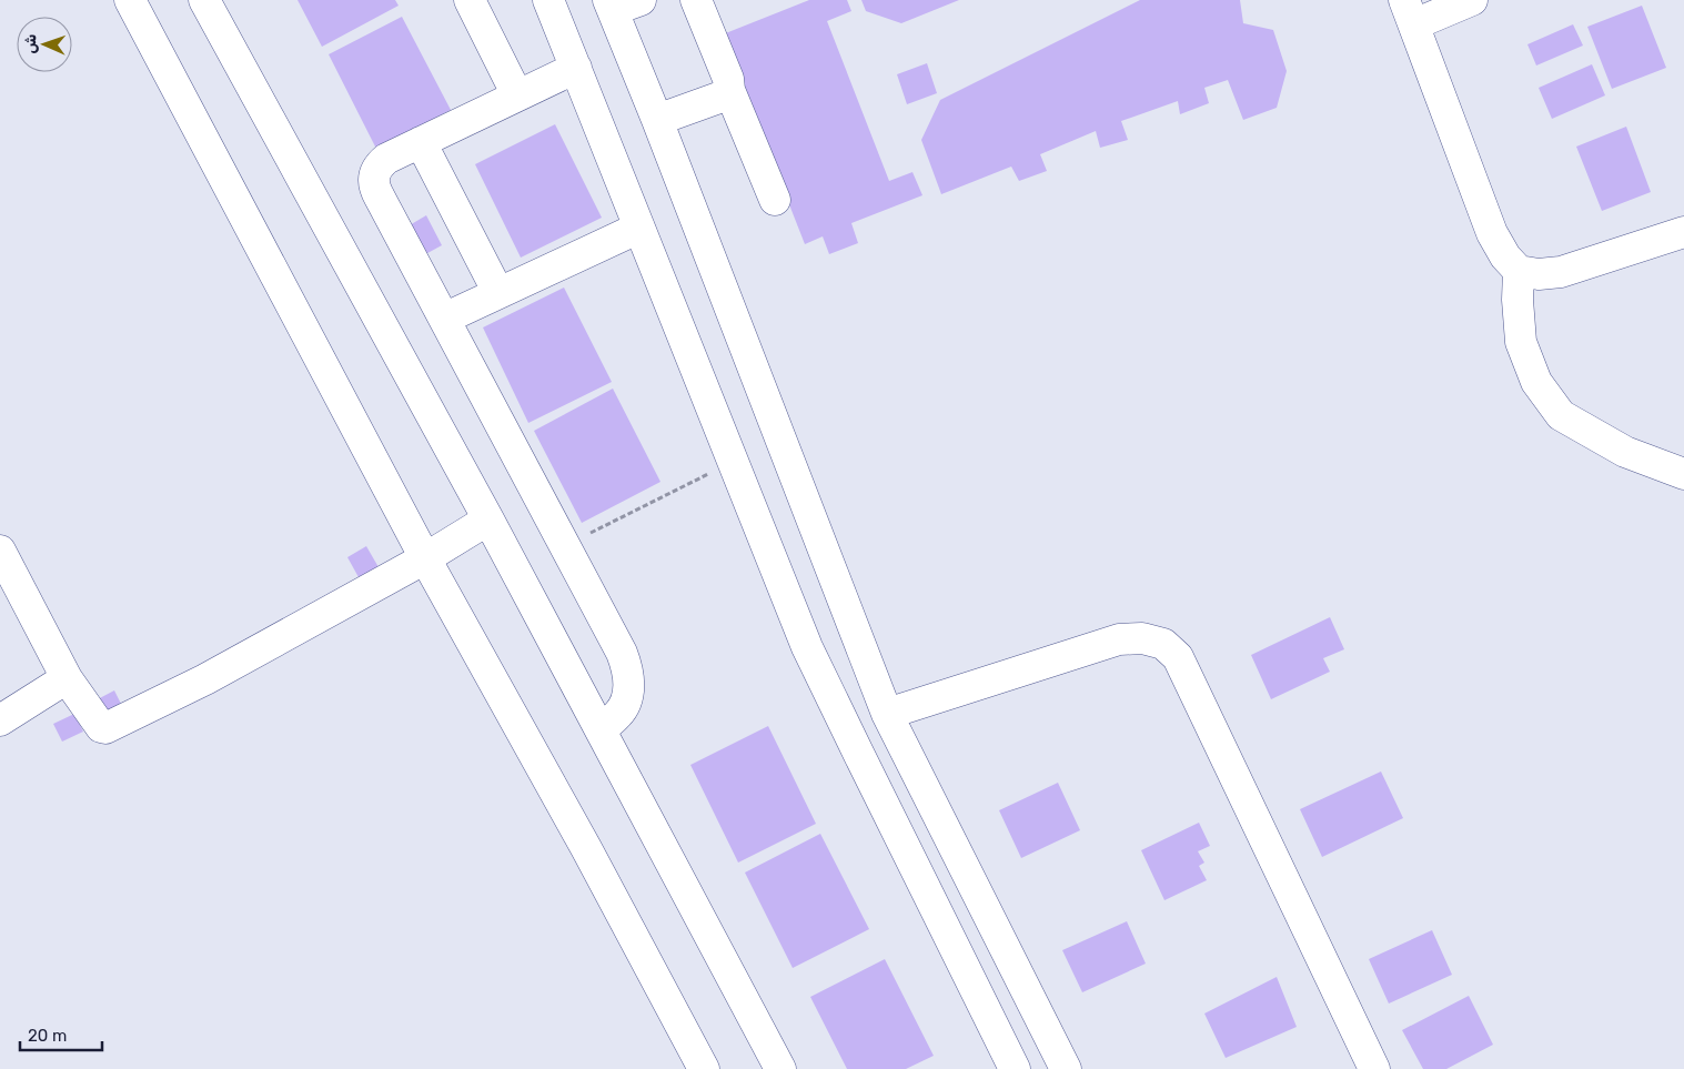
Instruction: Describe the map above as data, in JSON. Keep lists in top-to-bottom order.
{
  "scale_bar": "20 m",
  "north": "left"
}
